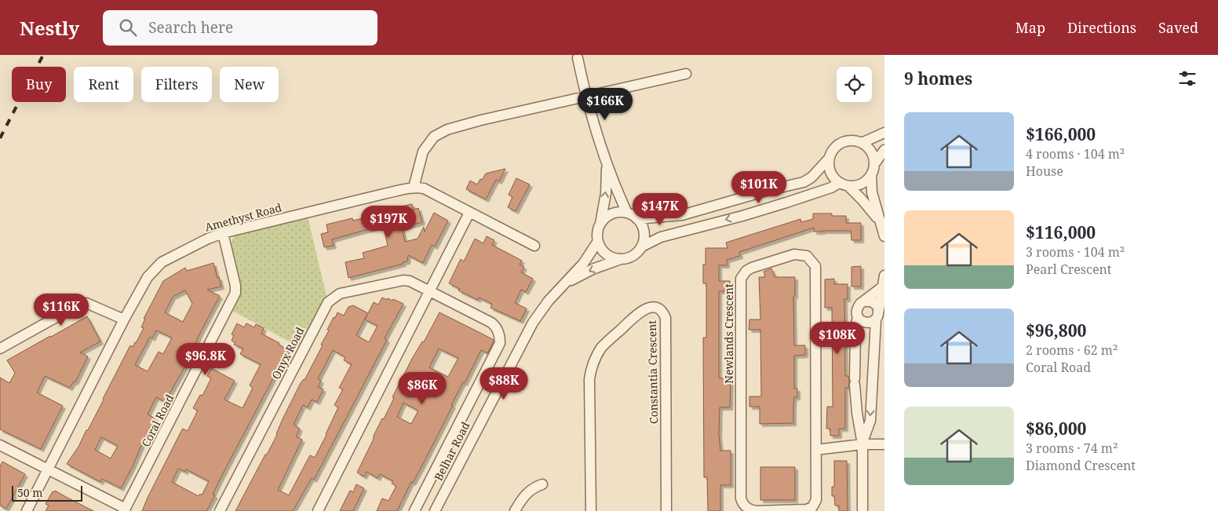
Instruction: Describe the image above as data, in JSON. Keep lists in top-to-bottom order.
{
  "streets": {
    "street": [
      "Amethyst Road",
      "Newlands Crescent",
      "Onyx Road",
      "Constantia Crescent",
      "Coral Road",
      "Belhar Road"
    ]
  },
  "crossings": [
    ["Amethyst Road", "Coral Road"]
  ],
  "scale_bar": "50 m",
  "page": {
    "header": "Nestly",
    "search": "Search here",
    "nav": ["Map", "Directions", "Saved"],
    "heading": "9 homes",
    "chip": [
      "Buy",
      "Rent",
      "Filters",
      "New"
    ],
    "price": [
      "$166K",
      "$101K",
      "$147K",
      "$197K",
      "$116K",
      "$108K",
      "$96.8K",
      "$88K",
      "$86K"
    ],
    "list": [
      {
        "name": "$166,000",
        "note": "4 rooms · 104 m² · House"
      },
      {
        "name": "$116,000",
        "note": "3 rooms · 104 m² · Pearl Crescent"
      },
      {
        "name": "$96,800",
        "note": "2 rooms · 62 m² · Coral Road"
      },
      {
        "name": "$86,000",
        "note": "3 rooms · 74 m² · Diamond Crescent"
      }
    ],
    "scale": "50 m"
  }
}
